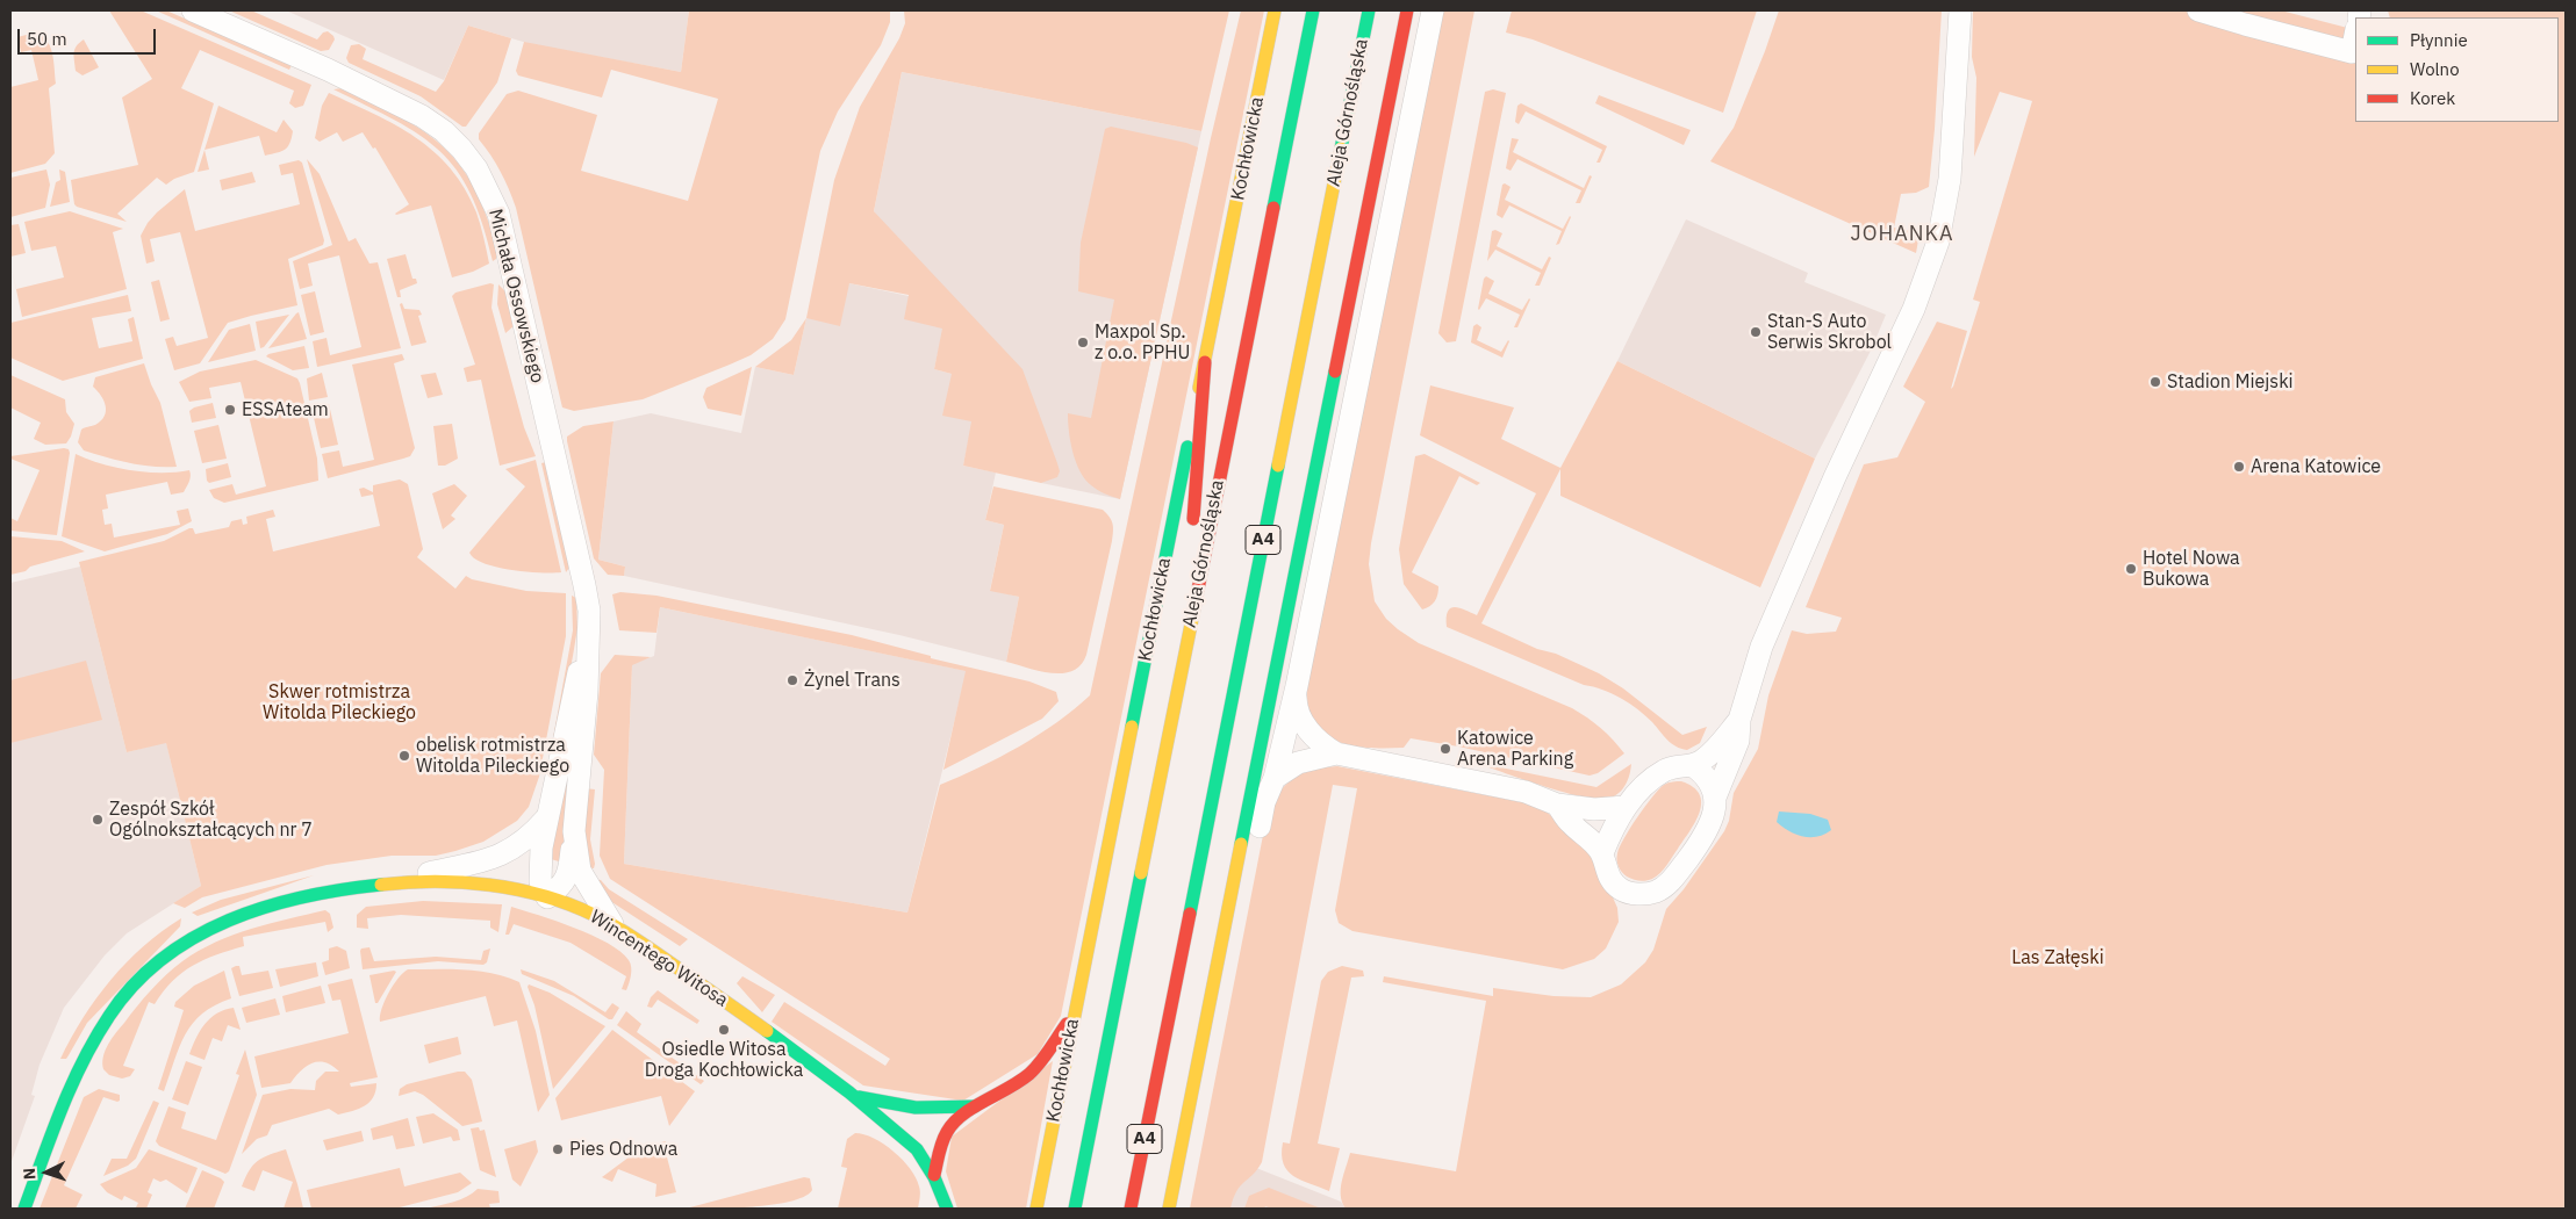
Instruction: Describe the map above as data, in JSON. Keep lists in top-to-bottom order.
{
  "streets": {
    "main road": [
      "Aleja Górnośląska",
      "Kochłowicka",
      "A4",
      "Wincentego Witosa"
    ],
    "street": ["Michała Ossowskiego"]
  },
  "districts": ["JOHANKA"],
  "parks": ["Skwer rotmistrza Witolda Pileckiego", "Las Załęski"],
  "places": [
    "Stan-S Auto Serwis Skrobol",
    "Maxpol Sp. z o.o. PPHU",
    "Stadion Miejski",
    "ESSAteam",
    "Arena Katowice",
    "Hotel Nowa Bukowa",
    "Żynel Trans",
    "Katowice Arena Parking",
    "obelisk rotmistrza Witolda Pileckiego",
    "Zespół Szkół Ogólnokształcących nr 7",
    "Osiedle Witosa Droga Kochłowicka",
    "Pies Odnowa"
  ],
  "legend": ["Płynnie", "Wolno", "Korek"],
  "scale_bar": "50 m",
  "north": "left"
}
